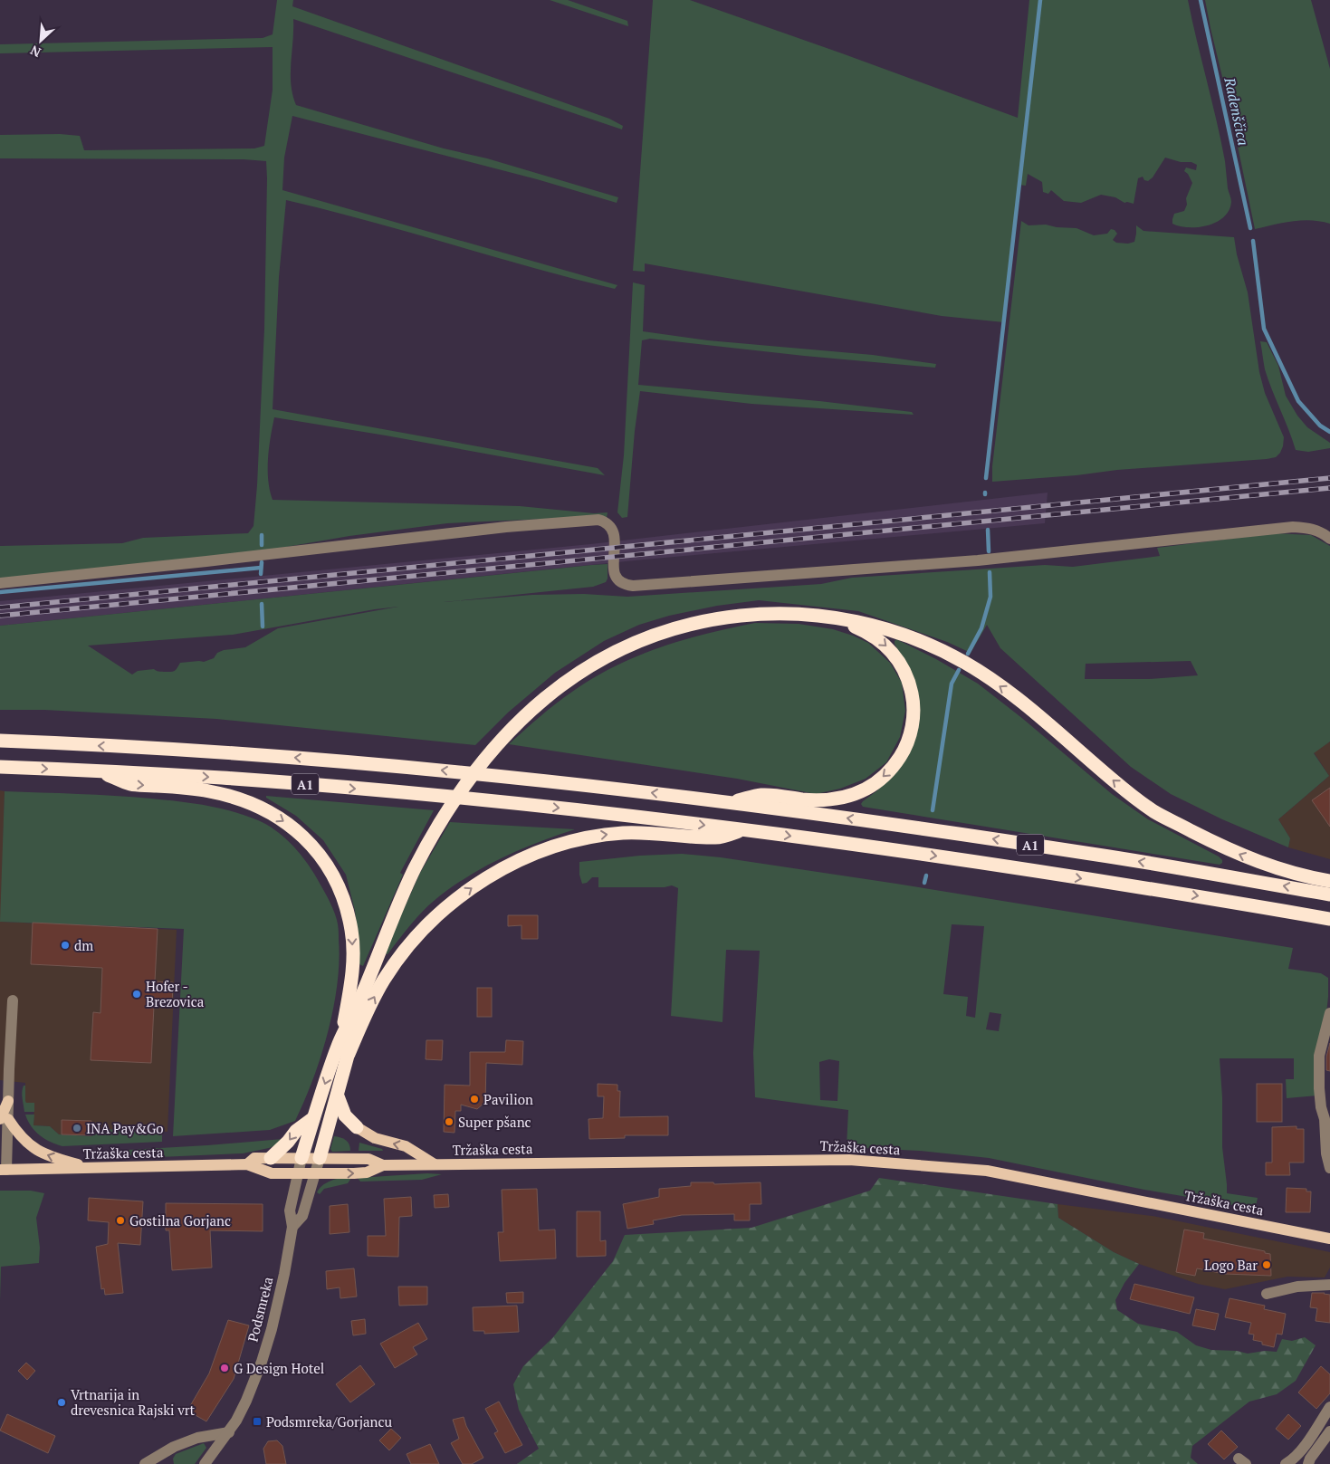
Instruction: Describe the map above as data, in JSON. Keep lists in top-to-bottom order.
{
  "streets": {
    "highway": ["A1"],
    "main road": ["Tržaška cesta"],
    "street": ["Podsmreka"]
  },
  "crossings": [
    ["Tržaška cesta", "Podsmreka"]
  ],
  "water": ["Radenščica"],
  "places": {
    "other": [
      "dm",
      "Hofer - Brezovica",
      "Pavilion",
      "Super pšanc",
      "INA Pay&Go",
      "Gostilna Gorjanc",
      "Logo Bar",
      "G Design Hotel",
      "Vrtnarija in drevesnica Rajski vrt"
    ],
    "transit": ["Podsmreka/Gorjancu"]
  },
  "north": "bottom left"
}
